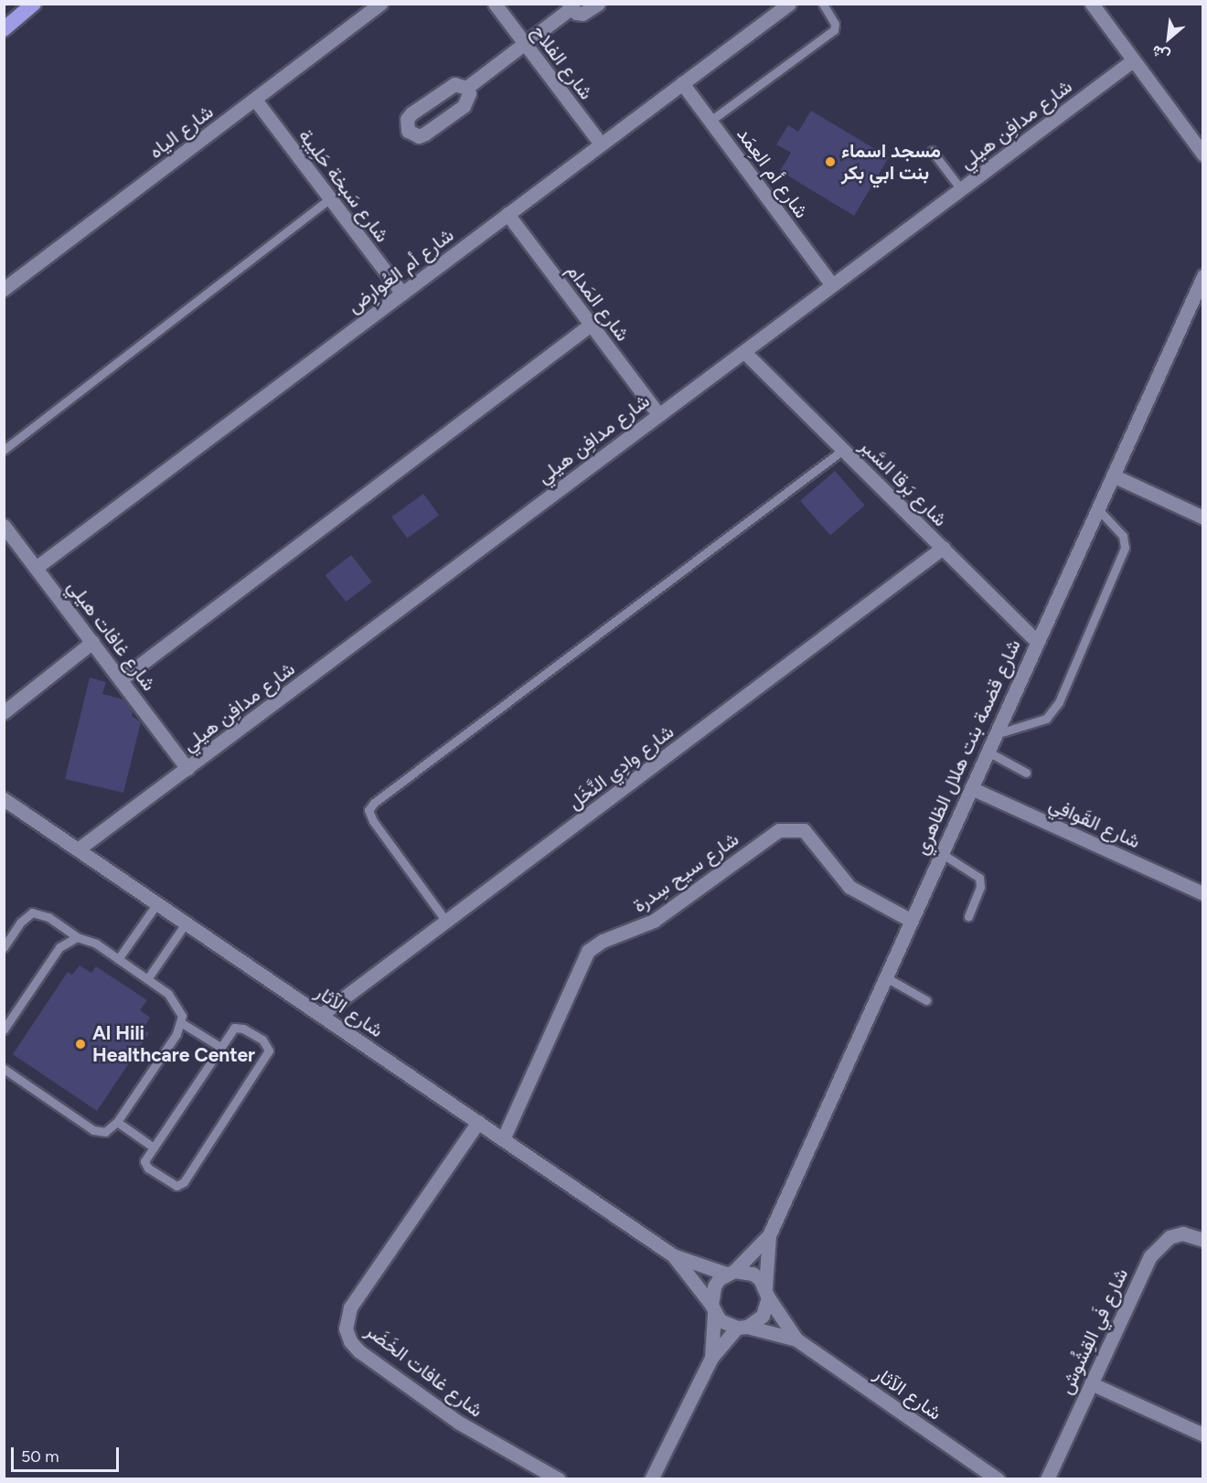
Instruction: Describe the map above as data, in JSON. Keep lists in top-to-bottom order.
{
  "streets": {
    "street": [
      "شارع الفلاح",
      "شارع مدافِن هيلي",
      "شارع الياه",
      "شارع أم العِمَد",
      "شارع سَبخة حَلِيبة",
      "شارع أم العُوارِض",
      "شارع المَدام",
      "شارع بَرقا السَّبر",
      "شارع غافات هيلي",
      "شارع قضمة بنت هلال الظاهري",
      "شارع وادِي النَّخَل",
      "شارع القَوافِي",
      "شارع سيح سِدرة",
      "شارع الآثار",
      "شارع فَي القِشُوش",
      "شارع غافات الخَضَر"
    ]
  },
  "crossings": [
    ["شارع الفلاح", "شارع أم العُوارِض"],
    ["شارع مدافِن هيلي", "شارع أم العِمَد"],
    ["شارع مدافِن هيلي", "شارع المَدام"],
    ["شارع مدافِن هيلي", "شارع بَرقا السَّبر"],
    ["شارع مدافِن هيلي", "شارع غافات هيلي"],
    ["شارع مدافِن هيلي", "شارع الآثار"],
    ["شارع الياه", "شارع سَبخة حَلِيبة"],
    ["شارع أم العِمَد", "شارع أم العُوارِض"],
    ["شارع سَبخة حَلِيبة", "شارع أم العُوارِض"],
    ["شارع أم العُوارِض", "شارع المَدام"],
    ["شارع أم العُوارِض", "شارع غافات هيلي"],
    ["شارع بَرقا السَّبر", "شارع قضمة بنت هلال الظاهري"],
    ["شارع بَرقا السَّبر", "شارع وادِي النَّخَل"],
    ["شارع قضمة بنت هلال الظاهري", "شارع القَوافِي"],
    ["شارع قضمة بنت هلال الظاهري", "شارع سيح سِدرة"],
    ["شارع قضمة بنت هلال الظاهري", "شارع الآثار"],
    ["شارع وادِي النَّخَل", "شارع الآثار"],
    ["شارع سيح سِدرة", "شارع الآثار"],
    ["شارع الآثار", "شارع غافات الخَضَر"]
  ],
  "places": ["مسجد اسماء بنت ابي بكر", "Al Hili Healthcare Center"],
  "scale_bar": "50 m",
  "north": "bottom left"
}
